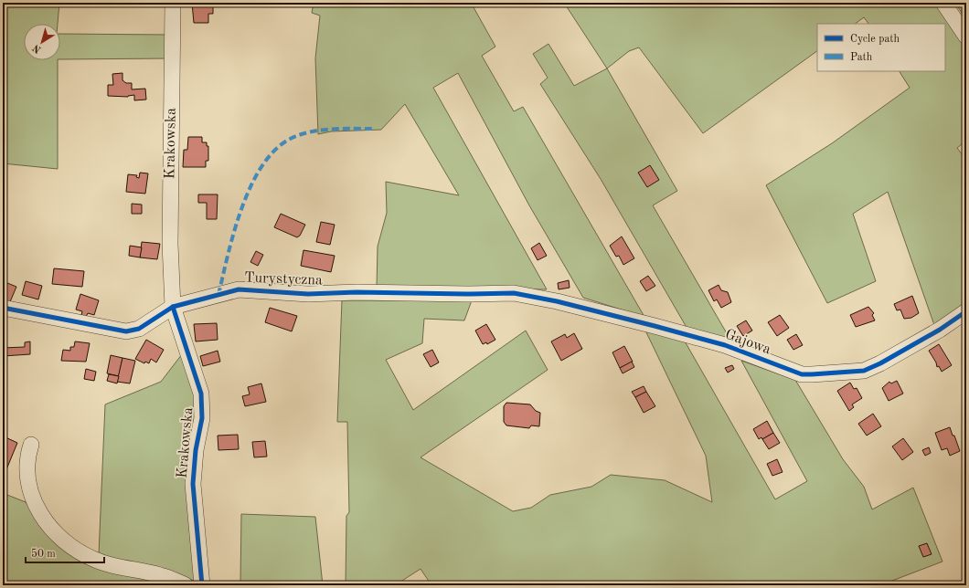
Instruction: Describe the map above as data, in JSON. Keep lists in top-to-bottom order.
{
  "streets": {
    "street": ["Krakowska", "Turystyczna", "Gajowa"]
  },
  "crossings": [
    ["Krakowska", "Turystyczna"],
    ["Turystyczna", "Gajowa"]
  ],
  "legend": ["Cycle path", "Path"],
  "scale_bar": "50 m",
  "north": "bottom left"
}
